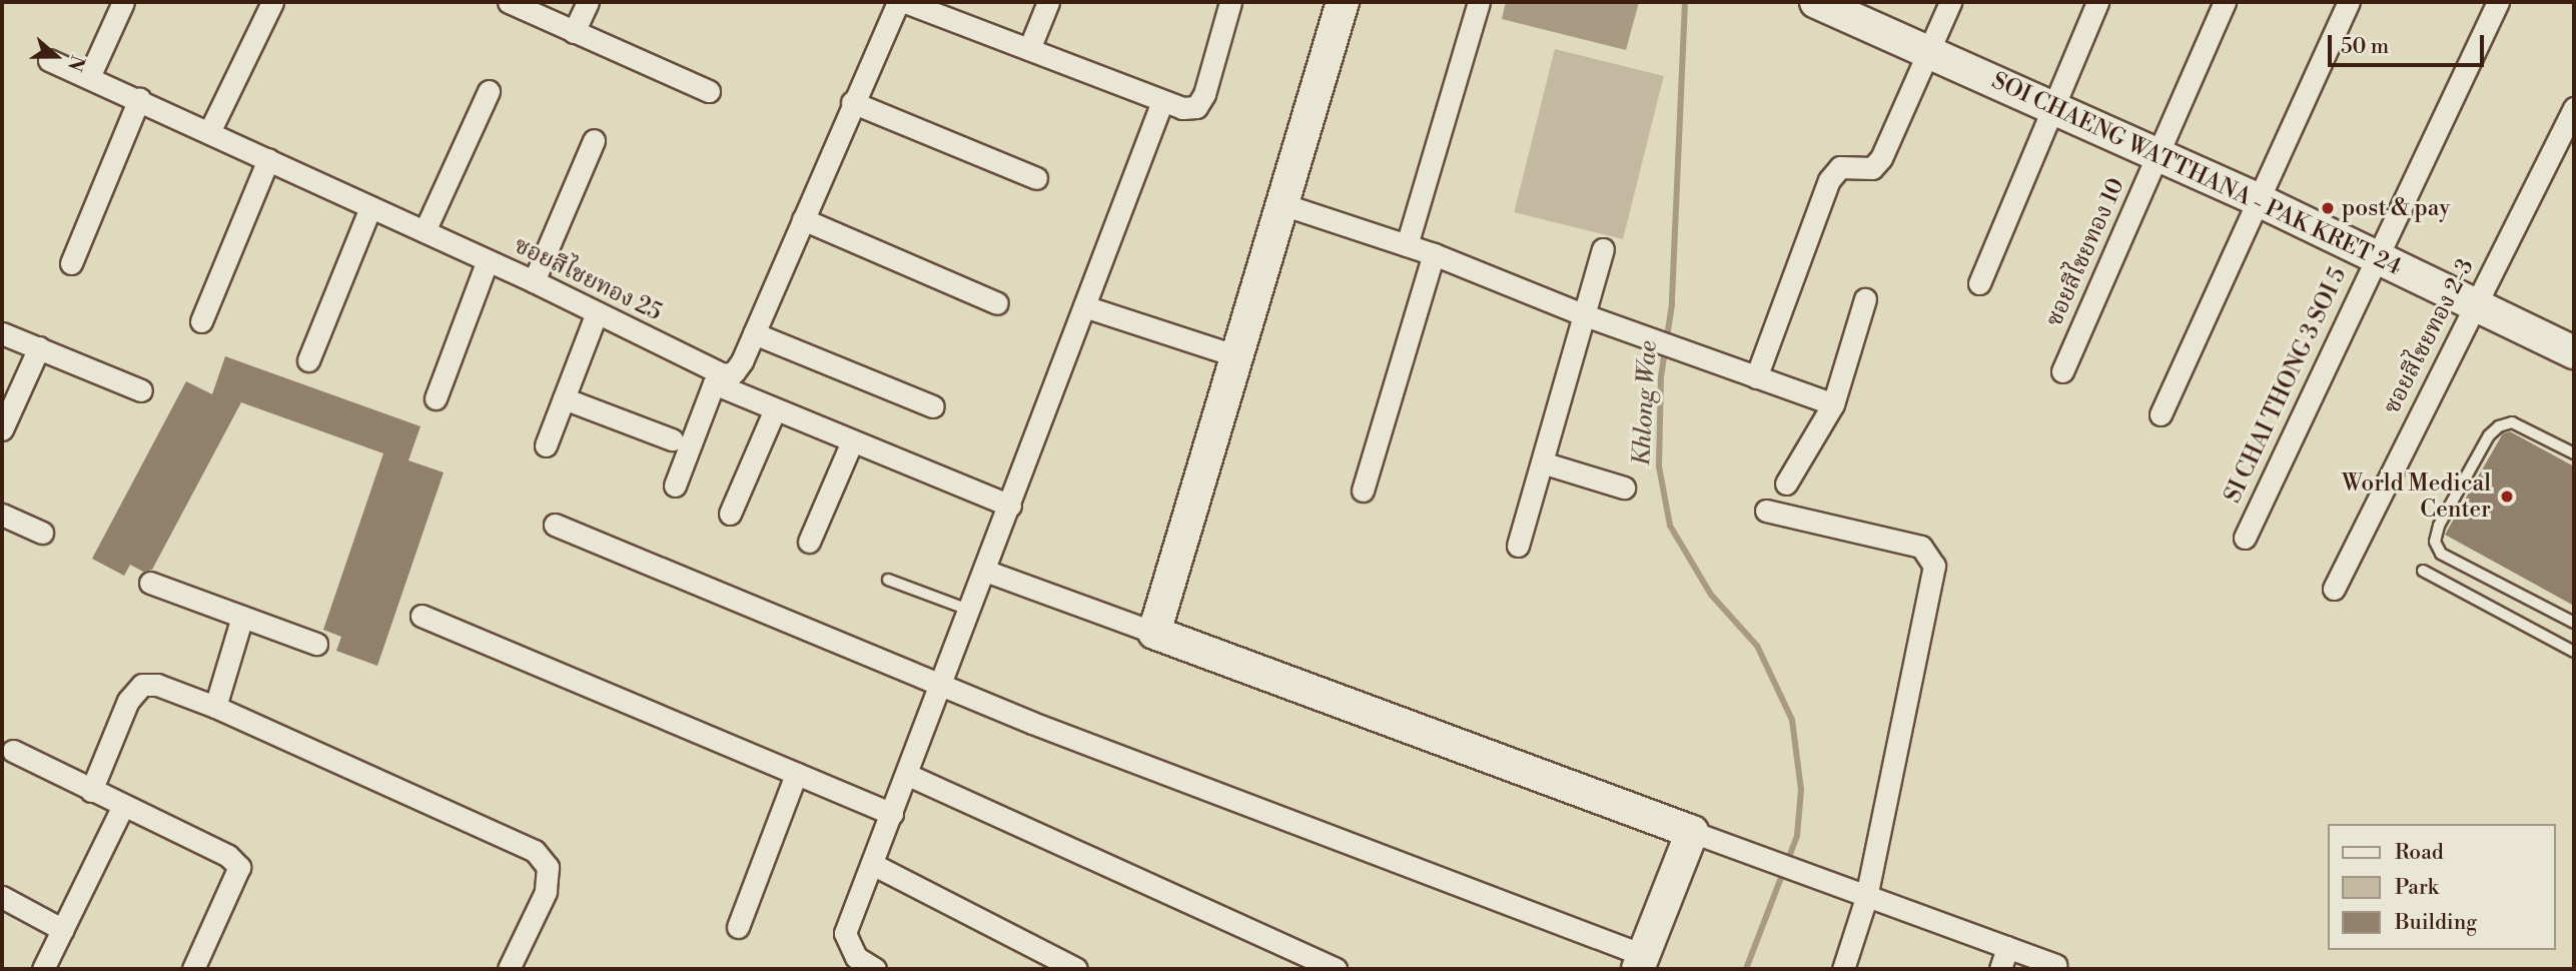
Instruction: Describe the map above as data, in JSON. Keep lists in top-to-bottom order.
{
  "streets": {
    "street": [
      "SOI CHAENG WATTHANA - PAK KRET 24",
      "ซอยสีไชยทอง 10",
      "ซอยสีไชยทอง 25",
      "ซอยสีไชยทอง 2-3",
      "SI CHAI THONG 3 SOI 5"
    ]
  },
  "crossings": [
    ["SOI CHAENG WATTHANA - PAK KRET 24", "ซอยสีไชยทอง 10"],
    ["SOI CHAENG WATTHANA - PAK KRET 24", "ซอยสีไชยทอง 2-3"],
    ["SOI CHAENG WATTHANA - PAK KRET 24", "SI CHAI THONG 3 SOI 5"]
  ],
  "water": ["Khlong Wae"],
  "places": ["post & pay", "World Medical Center"],
  "legend": ["Road", "Park", "Building"],
  "scale_bar": "50 m",
  "north": "right"
}
